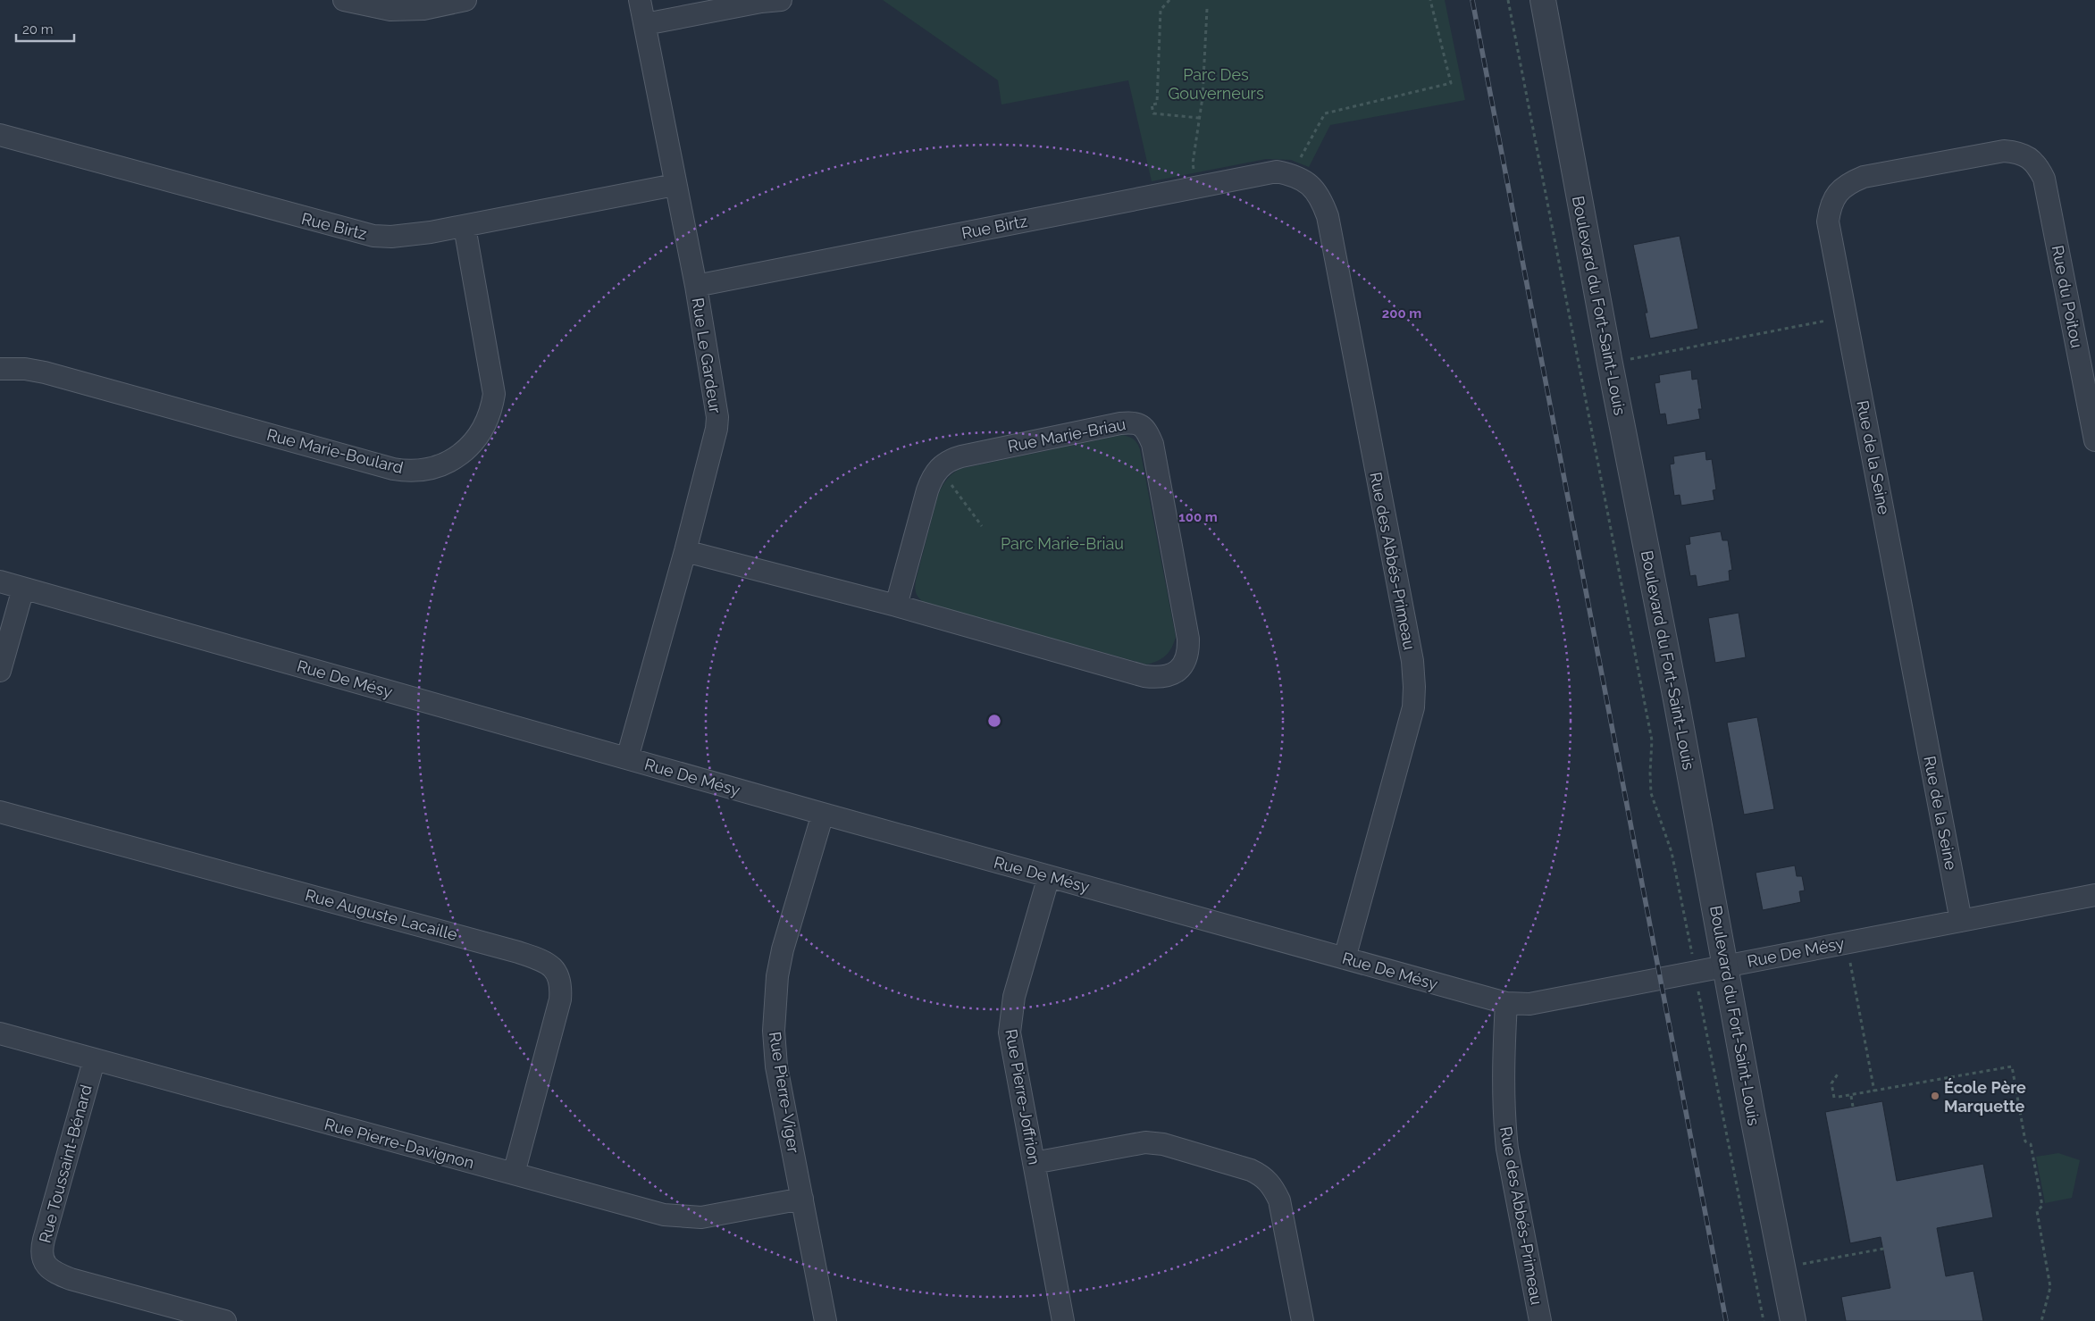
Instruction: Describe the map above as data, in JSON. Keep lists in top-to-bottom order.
{
  "streets": {
    "street": [
      "Rue Birtz",
      "Rue du Poitou",
      "Boulevard du Fort-Saint-Louis",
      "Rue Le Gardeur",
      "Rue Marie-Briau",
      "Rue Marie-Boulard",
      "Rue de la Seine",
      "Rue des Abbés-Primeau",
      "Rue De Mésy",
      "Rue Auguste Lacaille",
      "Rue Pierre-Viger",
      "Rue Pierre-Joffrion",
      "Rue Pierre-Davignon",
      "Rue Toussaint-Bénard"
    ]
  },
  "crossings": [
    ["Rue Birtz", "Rue Le Gardeur"],
    ["Rue Birtz", "Rue Marie-Boulard"],
    ["Rue Birtz", "Rue des Abbés-Primeau"],
    ["Rue du Poitou", "Rue de la Seine"],
    ["Boulevard du Fort-Saint-Louis", "Rue De Mésy"],
    ["Rue Le Gardeur", "Rue Marie-Briau"],
    ["Rue Le Gardeur", "Rue De Mésy"],
    ["Rue de la Seine", "Rue De Mésy"],
    ["Rue des Abbés-Primeau", "Rue De Mésy"],
    ["Rue De Mésy", "Rue Pierre-Viger"],
    ["Rue De Mésy", "Rue Pierre-Joffrion"],
    ["Rue Auguste Lacaille", "Rue Pierre-Davignon"],
    ["Rue Pierre-Viger", "Rue Pierre-Davignon"],
    ["Rue Pierre-Davignon", "Rue Toussaint-Bénard"]
  ],
  "parks": ["Parc Des Gouverneurs", "Parc Marie-Briau"],
  "places": ["École Père Marquette"],
  "scale_bar": "20 m",
  "rings": ["200 m", "100 m"]
}
